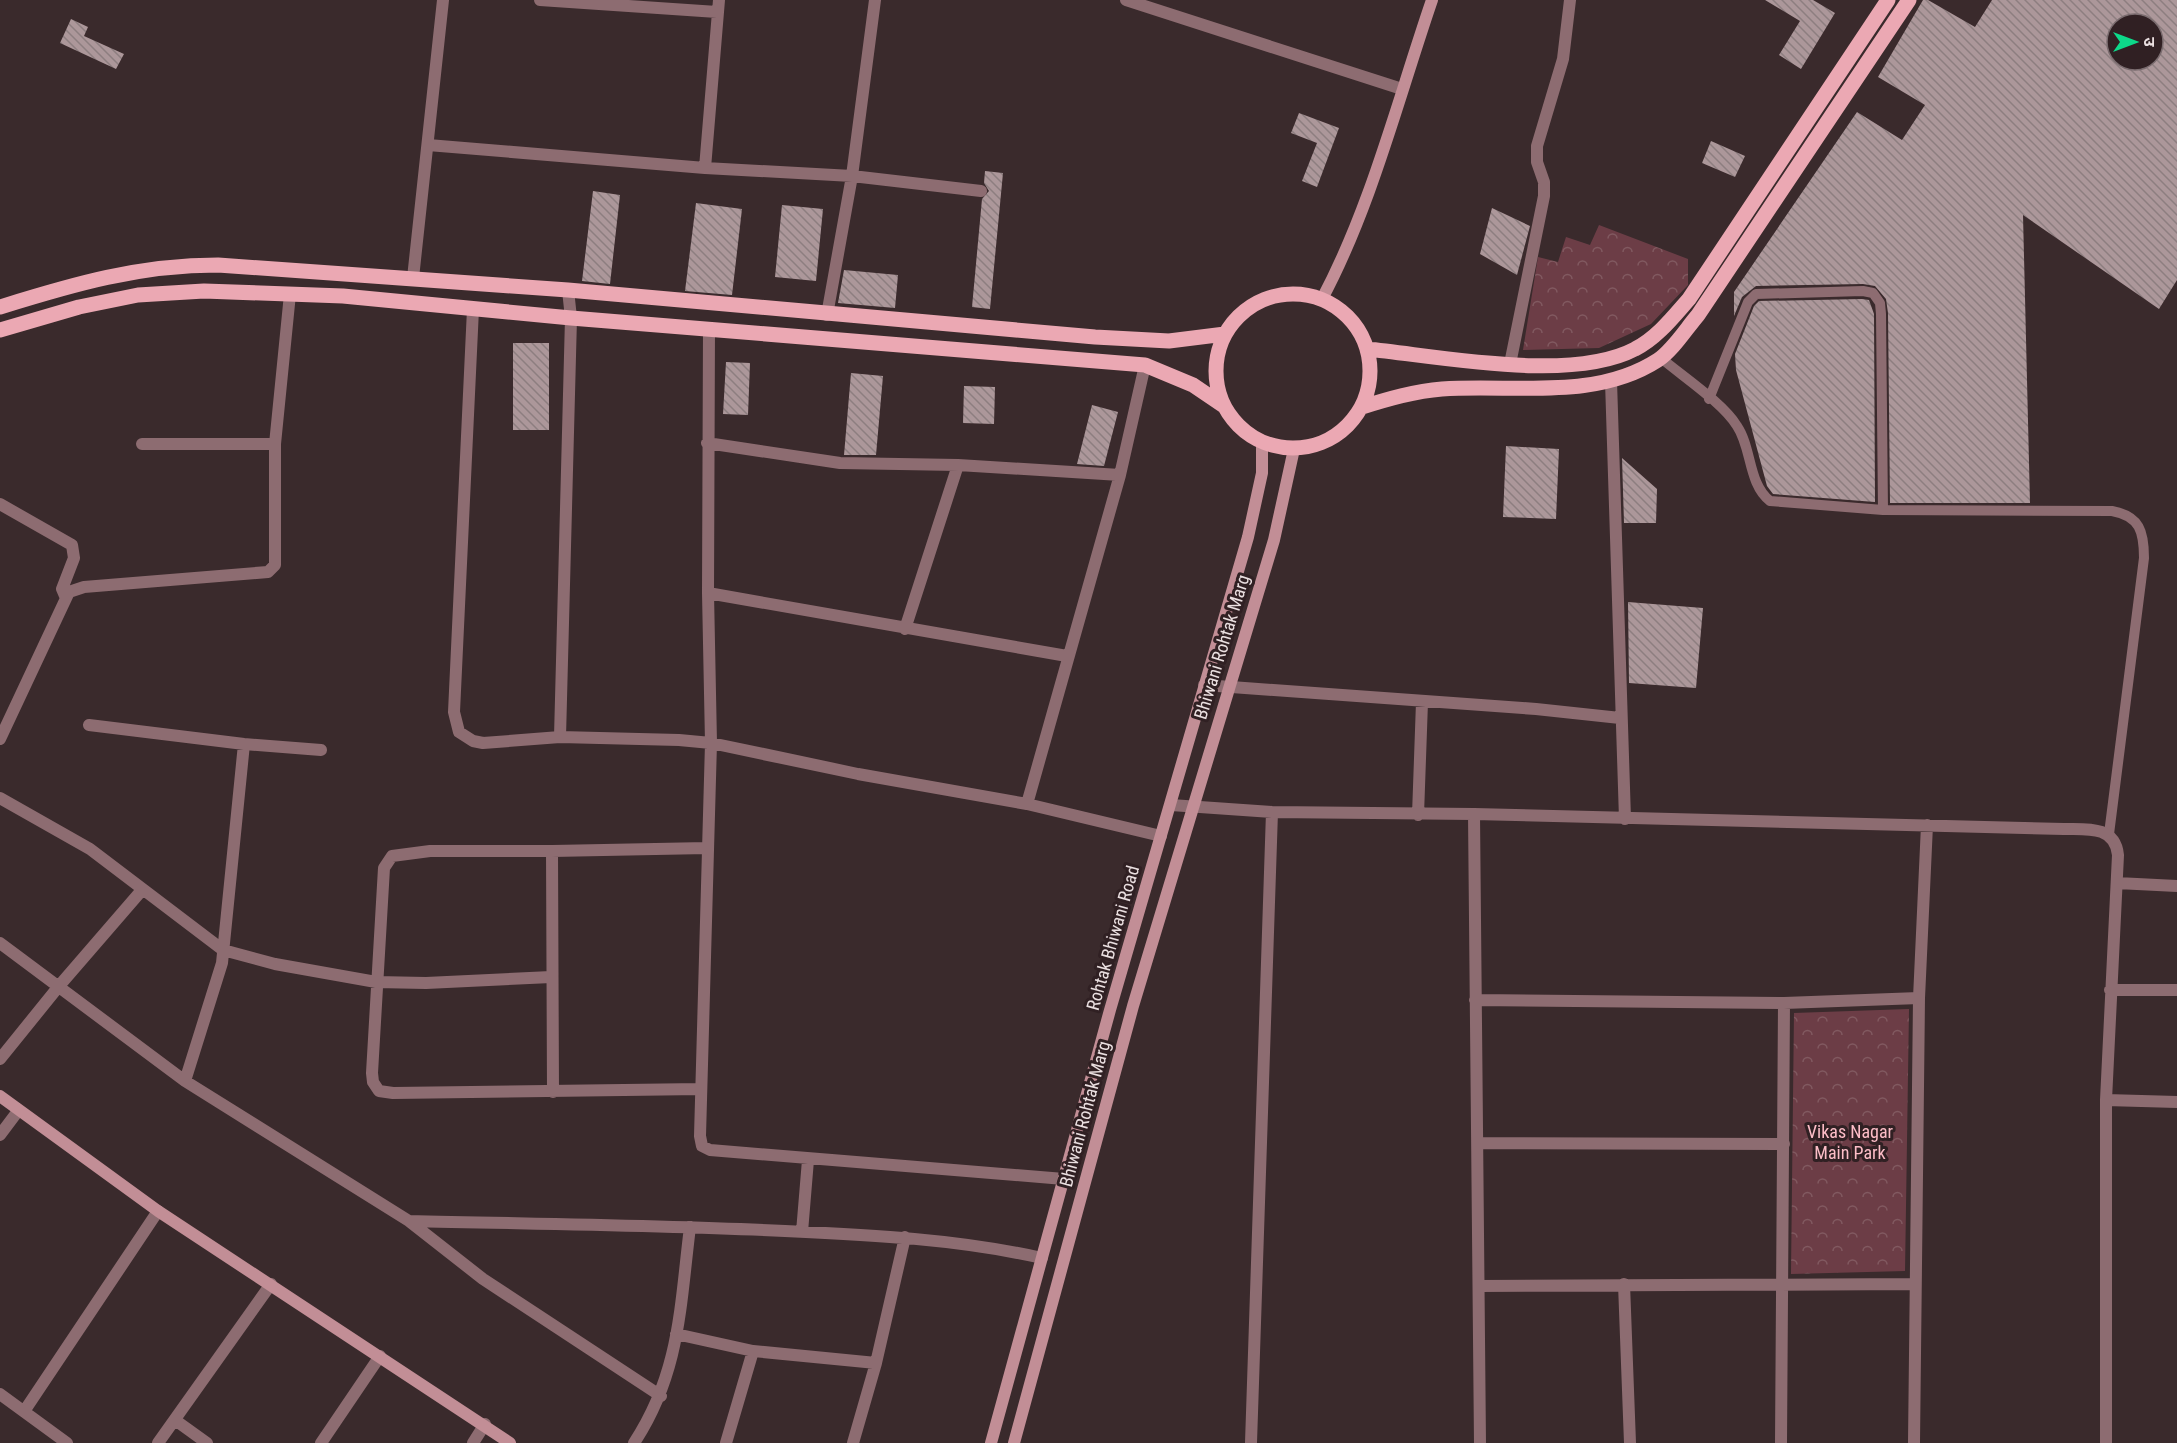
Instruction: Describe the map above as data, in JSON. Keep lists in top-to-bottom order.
{
  "streets": {
    "main road": ["Bhiwani Rohtak Marg", "Rohtak Bhiwani Road"]
  },
  "crossings": [
    ["Bhiwani Rohtak Marg", "Rohtak Bhiwani Road"]
  ],
  "parks": ["Vikas Nagar Main Park"],
  "north": "right"
}
